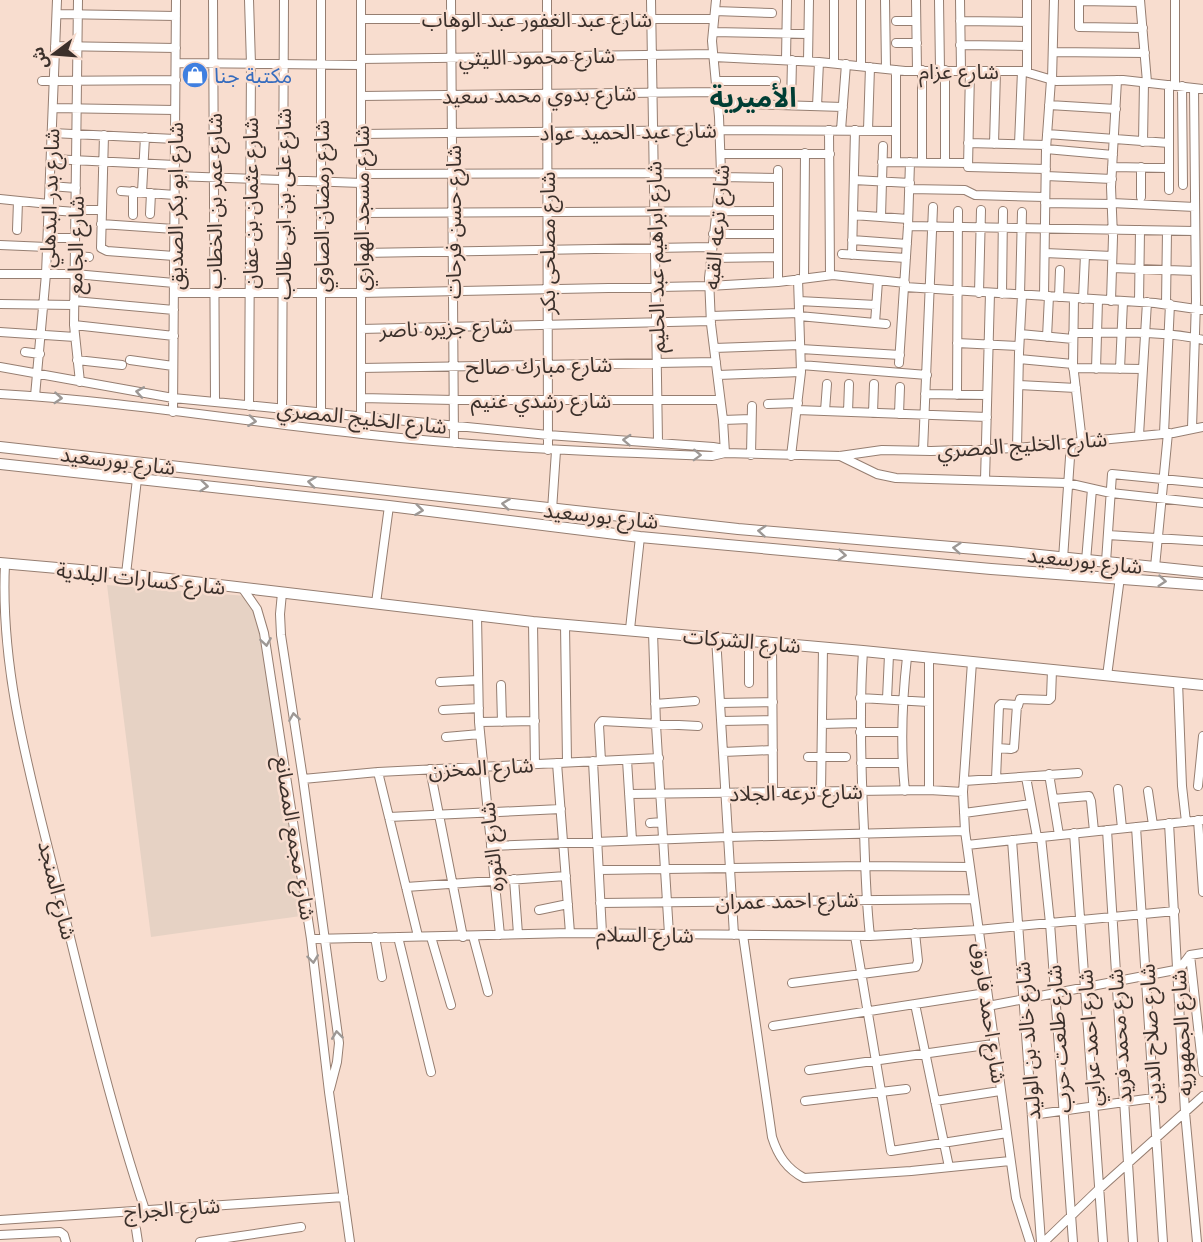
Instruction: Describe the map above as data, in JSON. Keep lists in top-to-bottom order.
{
  "streets": {
    "main road": ["شارع بورسعيد", "شارع كسارات البلدية", "شارع الشركات"],
    "street": [
      "شارع عبد الغفور عبد الوهاب",
      "شارع محمود الليثي",
      "شارع عزام",
      "شارع بدوي محمد سعيد",
      "شارع عبد الحميد عواد",
      "شارع بدر البدهلي",
      "شارع عمر بن الخطاب",
      "شارع عثمان بن عفان",
      "شارع على بن ابى طالب",
      "شارع ابو بكر الصديق",
      "شارع رمضان الصاوي",
      "شارع مسجد الهواري",
      "شارع حسن فرحات",
      "شارع ترعه القبه",
      "شارع مصلحى بكر",
      "شارع الجامع",
      "شارع ابراهيم عبد الحليم",
      "شارع جزيره ناصر",
      "شارع مبارك صالح",
      "شارع رشدي غنيم",
      "شارع الخليج المصري",
      "شارع المخزن",
      "شارع ترعه الجلاد",
      "شارع مجمع المصانع",
      "شارع الثوره",
      "شارع المنجد",
      "شارع احمد عمران",
      "شارع السلام",
      "شارع احمد فاروق",
      "شارع الجمهوريه",
      "شارع صلاح الدين",
      "شارع محمد فريد",
      "شارع احمد عرابي",
      "شارع طلعت حرب",
      "شارع خالد بن الوليد",
      "شارع الجراج"
    ]
  },
  "crossings": [
    ["شارع عبد الغفور عبد الوهاب", "شارع مسجد الهواري"],
    ["شارع عبد الغفور عبد الوهاب", "شارع حسن فرحات"],
    ["شارع عبد الغفور عبد الوهاب", "شارع ترعه القبه"],
    ["شارع عبد الغفور عبد الوهاب", "شارع مصلحى بكر"],
    ["شارع عبد الغفور عبد الوهاب", "شارع ابراهيم عبد الحليم"],
    ["شارع محمود الليثي", "شارع عزام"],
    ["شارع محمود الليثي", "شارع عمر بن الخطاب"],
    ["شارع محمود الليثي", "شارع عثمان بن عفان"],
    ["شارع محمود الليثي", "شارع على بن ابى طالب"],
    ["شارع محمود الليثي", "شارع ابو بكر الصديق"],
    ["شارع محمود الليثي", "شارع رمضان الصاوي"],
    ["شارع محمود الليثي", "شارع مسجد الهواري"],
    ["شارع محمود الليثي", "شارع حسن فرحات"],
    ["شارع محمود الليثي", "شارع ترعه القبه"],
    ["شارع محمود الليثي", "شارع مصلحى بكر"],
    ["شارع محمود الليثي", "شارع ابراهيم عبد الحليم"],
    ["شارع عزام", "شارع ترعه القبه"],
    ["شارع بدوي محمد سعيد", "شارع مسجد الهواري"],
    ["شارع بدوي محمد سعيد", "شارع حسن فرحات"],
    ["شارع بدوي محمد سعيد", "شارع ترعه القبه"],
    ["شارع بدوي محمد سعيد", "شارع مصلحى بكر"],
    ["شارع بدوي محمد سعيد", "شارع ابراهيم عبد الحليم"],
    ["شارع عبد الحميد عواد", "شارع مسجد الهواري"],
    ["شارع عبد الحميد عواد", "شارع حسن فرحات"],
    ["شارع عبد الحميد عواد", "شارع ترعه القبه"],
    ["شارع عبد الحميد عواد", "شارع مصلحى بكر"],
    ["شارع عبد الحميد عواد", "شارع ابراهيم عبد الحليم"],
    ["شارع بدر البدهلي", "شارع الخليج المصري"],
    ["شارع عمر بن الخطاب", "شارع الخليج المصري"],
    ["شارع عثمان بن عفان", "شارع الخليج المصري"],
    ["شارع على بن ابى طالب", "شارع الخليج المصري"],
    ["شارع ابو بكر الصديق", "شارع الخليج المصري"],
    ["شارع رمضان الصاوي", "شارع الخليج المصري"],
    ["شارع مسجد الهواري", "شارع جزيره ناصر"],
    ["شارع مسجد الهواري", "شارع مبارك صالح"],
    ["شارع مسجد الهواري", "شارع رشدي غنيم"],
    ["شارع مسجد الهواري", "شارع الخليج المصري"],
    ["شارع حسن فرحات", "شارع جزيره ناصر"],
    ["شارع حسن فرحات", "شارع مبارك صالح"],
    ["شارع حسن فرحات", "شارع رشدي غنيم"],
    ["شارع حسن فرحات", "شارع الخليج المصري"],
    ["شارع ترعه القبه", "شارع جزيره ناصر"],
    ["شارع ترعه القبه", "شارع مبارك صالح"],
    ["شارع ترعه القبه", "شارع رشدي غنيم"],
    ["شارع ترعه القبه", "شارع الخليج المصري"],
    ["شارع مصلحى بكر", "شارع جزيره ناصر"],
    ["شارع مصلحى بكر", "شارع مبارك صالح"],
    ["شارع مصلحى بكر", "شارع رشدي غنيم"],
    ["شارع مصلحى بكر", "شارع الخليج المصري"],
    ["شارع مصلحى بكر", "شارع بورسعيد"],
    ["شارع الجامع", "شارع الخليج المصري"],
    ["شارع ابراهيم عبد الحليم", "شارع جزيره ناصر"],
    ["شارع ابراهيم عبد الحليم", "شارع مبارك صالح"],
    ["شارع ابراهيم عبد الحليم", "شارع رشدي غنيم"],
    ["شارع ابراهيم عبد الحليم", "شارع الخليج المصري"],
    ["شارع كسارات البلدية", "شارع الشركات"],
    ["شارع كسارات البلدية", "شارع مجمع المصانع"],
    ["شارع كسارات البلدية", "شارع المنجد"],
    ["شارع الشركات", "شارع مجمع المصانع"],
    ["شارع الشركات", "شارع الثوره"],
    ["شارع الشركات", "شارع احمد فاروق"],
    ["شارع المخزن", "شارع مجمع المصانع"],
    ["شارع المخزن", "شارع الثوره"],
    ["شارع ترعه الجلاد", "شارع احمد فاروق"],
    ["شارع مجمع المصانع", "شارع السلام"],
    ["شارع مجمع المصانع", "شارع الجراج"],
    ["شارع الثوره", "شارع السلام"],
    ["شارع المنجد", "شارع الجراج"],
    ["شارع احمد عمران", "شارع احمد فاروق"],
    ["شارع السلام", "شارع احمد فاروق"],
    ["شارع السلام", "شارع الجمهوريه"],
    ["شارع السلام", "شارع صلاح الدين"],
    ["شارع السلام", "شارع محمد فريد"],
    ["شارع السلام", "شارع احمد عرابي"],
    ["شارع السلام", "شارع طلعت حرب"],
    ["شارع السلام", "شارع خالد بن الوليد"]
  ],
  "districts": ["الأميرية"],
  "places": {
    "shop": ["مكتبة جنا"]
  },
  "north": "left"
}
